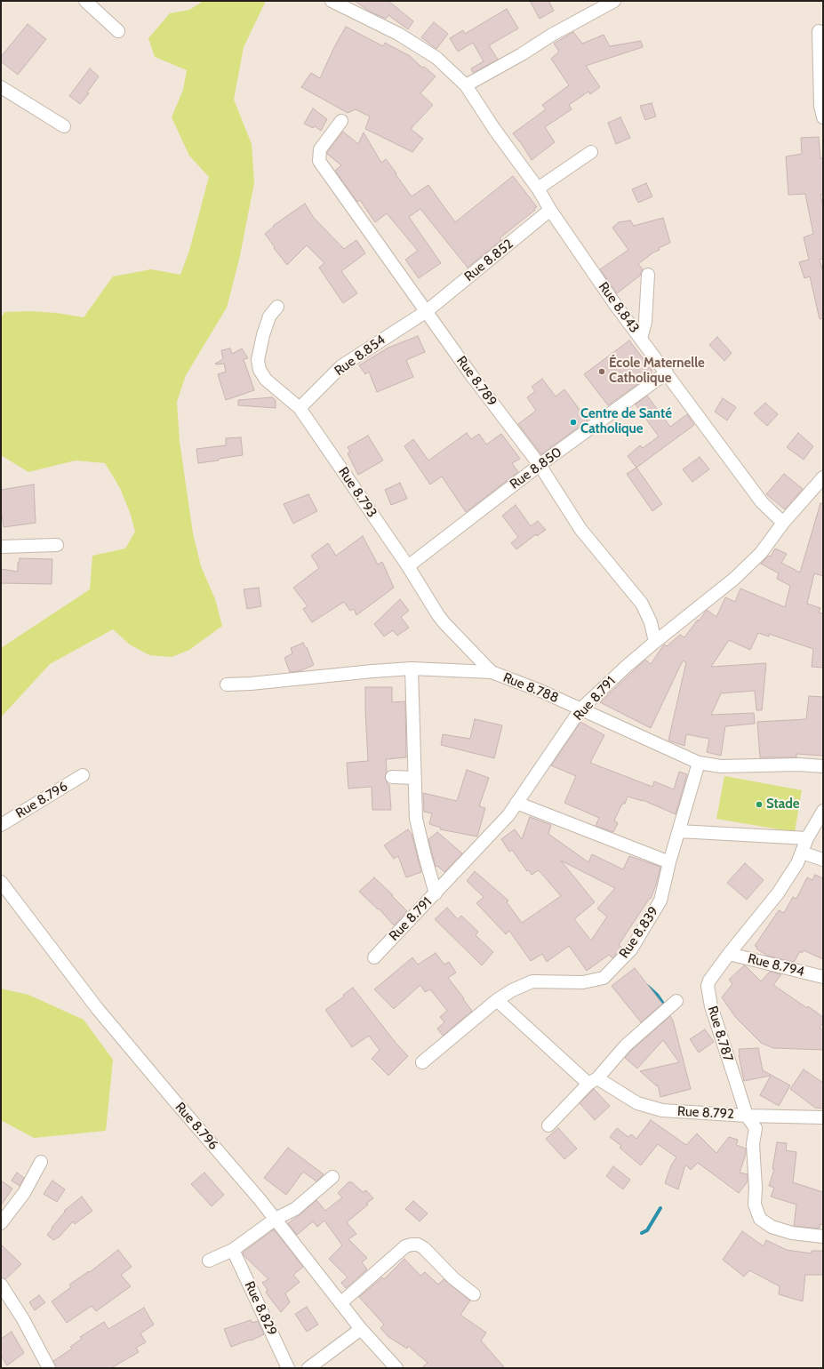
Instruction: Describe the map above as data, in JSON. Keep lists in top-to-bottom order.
{
  "streets": {
    "street": [
      "Rue 8.852",
      "Rue 8.843",
      "Rue 8.854",
      "Rue 8.789",
      "Rue 8.850",
      "Rue 8.793",
      "Rue 8.788",
      "Rue 8.791",
      "Rue 8.796",
      "Rue 8.839",
      "Rue 8.794",
      "Rue 8.787",
      "Rue 8.792",
      "Rue 8.829"
    ]
  },
  "crossings": [
    ["Rue 8.852", "Rue 8.843"],
    ["Rue 8.852", "Rue 8.854"],
    ["Rue 8.852", "Rue 8.789"],
    ["Rue 8.843", "Rue 8.850"],
    ["Rue 8.843", "Rue 8.791"],
    ["Rue 8.854", "Rue 8.789"],
    ["Rue 8.854", "Rue 8.793"],
    ["Rue 8.789", "Rue 8.850"],
    ["Rue 8.789", "Rue 8.791"],
    ["Rue 8.850", "Rue 8.793"],
    ["Rue 8.793", "Rue 8.788"],
    ["Rue 8.788", "Rue 8.791"],
    ["Rue 8.788", "Rue 8.839"],
    ["Rue 8.839", "Rue 8.792"],
    ["Rue 8.794", "Rue 8.787"],
    ["Rue 8.787", "Rue 8.792"]
  ],
  "places": ["École Maternelle Catholique", "Centre de Santé Catholique", "Stade"]
}
